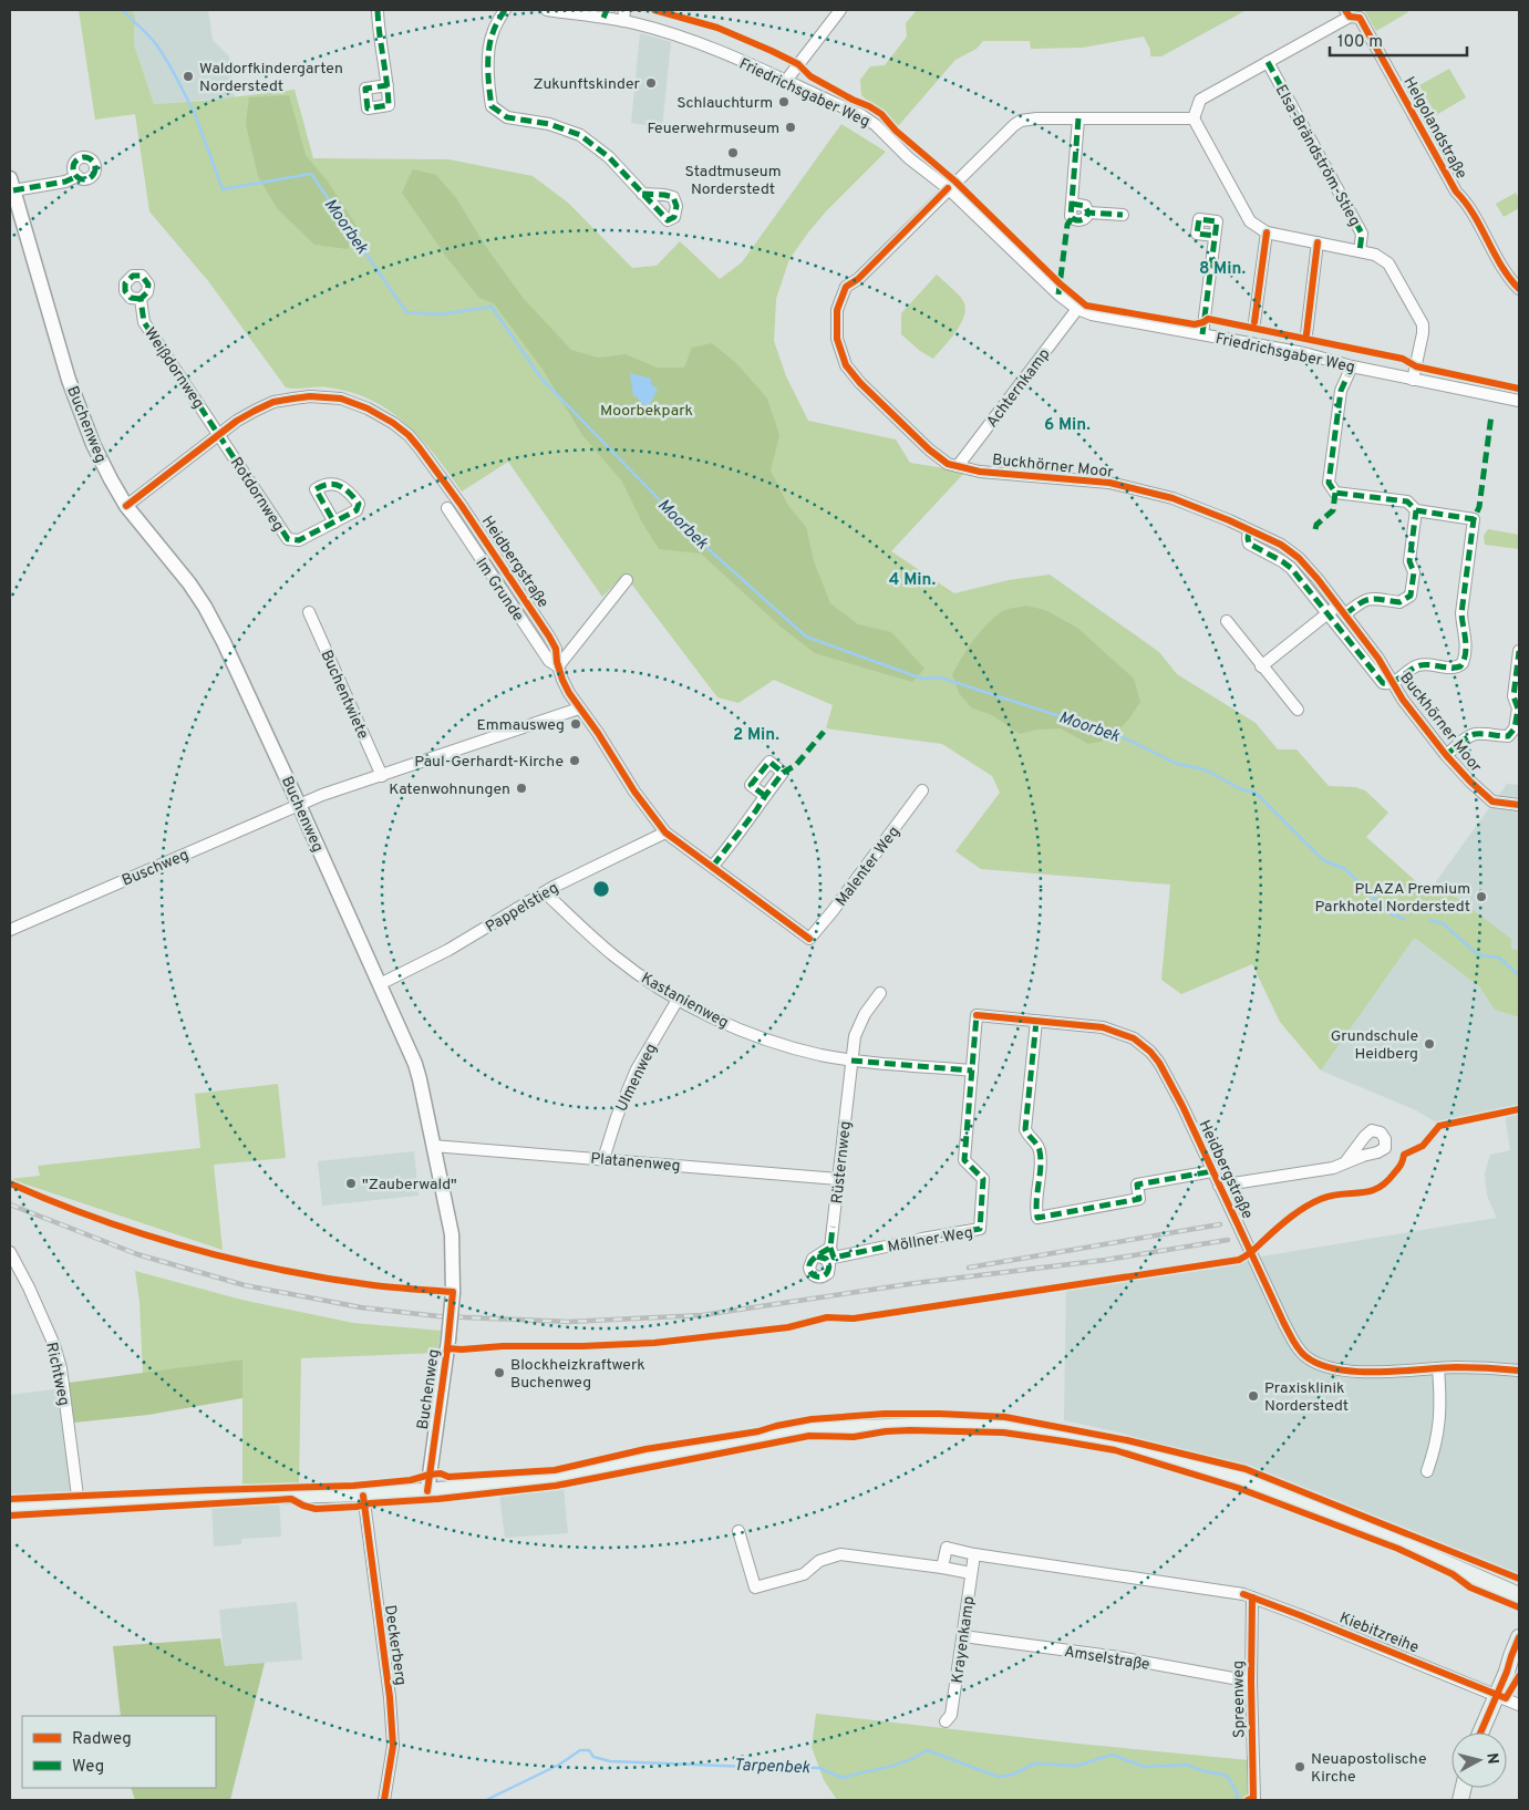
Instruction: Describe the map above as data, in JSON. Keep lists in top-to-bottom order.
{
  "streets": {
    "street": [
      "Friedrichsgaber Weg",
      "Helgolandstraße",
      "Elsa-Brändström-Stieg",
      "Weißdornweg",
      "Achternkamp",
      "Buchenweg",
      "Buckhörner Moor",
      "Rotdornweg",
      "Heidbergstraße",
      "Im Grunde",
      "Buchentwiete",
      "Malenter Weg",
      "Buschweg",
      "Pappelstieg",
      "Kastanienweg",
      "Ulmenweg",
      "Platanenweg",
      "Rüsternweg",
      "Möllner Weg",
      "Richtweg",
      "Kiebitzreihe",
      "Krayenkamp",
      "Deckerberg",
      "Amselstraße",
      "Spreenweg"
    ]
  },
  "crossings": [
    ["Friedrichsgaber Weg", "Achternkamp"],
    ["Friedrichsgaber Weg", "Buckhörner Moor"],
    ["Weißdornweg", "Rotdornweg"],
    ["Weißdornweg", "Heidbergstraße"],
    ["Achternkamp", "Buckhörner Moor"],
    ["Buchenweg", "Heidbergstraße"],
    ["Buchenweg", "Buschweg"],
    ["Buchenweg", "Pappelstieg"],
    ["Buchenweg", "Platanenweg"],
    ["Rotdornweg", "Heidbergstraße"],
    ["Heidbergstraße", "Im Grunde"],
    ["Heidbergstraße", "Malenter Weg"],
    ["Heidbergstraße", "Buschweg"],
    ["Heidbergstraße", "Pappelstieg"],
    ["Heidbergstraße", "Möllner Weg"],
    ["Buchentwiete", "Buschweg"],
    ["Pappelstieg", "Kastanienweg"],
    ["Kastanienweg", "Ulmenweg"],
    ["Kastanienweg", "Rüsternweg"],
    ["Ulmenweg", "Platanenweg"],
    ["Platanenweg", "Rüsternweg"],
    ["Rüsternweg", "Möllner Weg"],
    ["Kiebitzreihe", "Krayenkamp"],
    ["Kiebitzreihe", "Spreenweg"],
    ["Krayenkamp", "Amselstraße"],
    ["Amselstraße", "Spreenweg"]
  ],
  "water": ["Moorbek", "Tarpenbek"],
  "parks": ["Moorbekpark"],
  "places": [
    "Waldorfkindergarten Norderstedt",
    "Zukunftskinder",
    "Schlauchturm",
    "Feuerwehrmuseum",
    "Stadtmuseum Norderstedt",
    "Emmausweg",
    "Paul-Gerhardt-Kirche",
    "Katenwohnungen",
    "PLAZA Premium Parkhotel Norderstedt",
    "Grundschule Heidberg",
    "\"Zauberwald\"",
    "Blockheizkraftwerk Buchenweg",
    "Praxisklinik Norderstedt",
    "Neuapostolische Kirche"
  ],
  "legend": ["Radweg", "Weg"],
  "scale_bar": "100 m",
  "north": "right",
  "rings": [
    "8 Min.",
    "6 Min.",
    "4 Min.",
    "2 Min."
  ]
}
